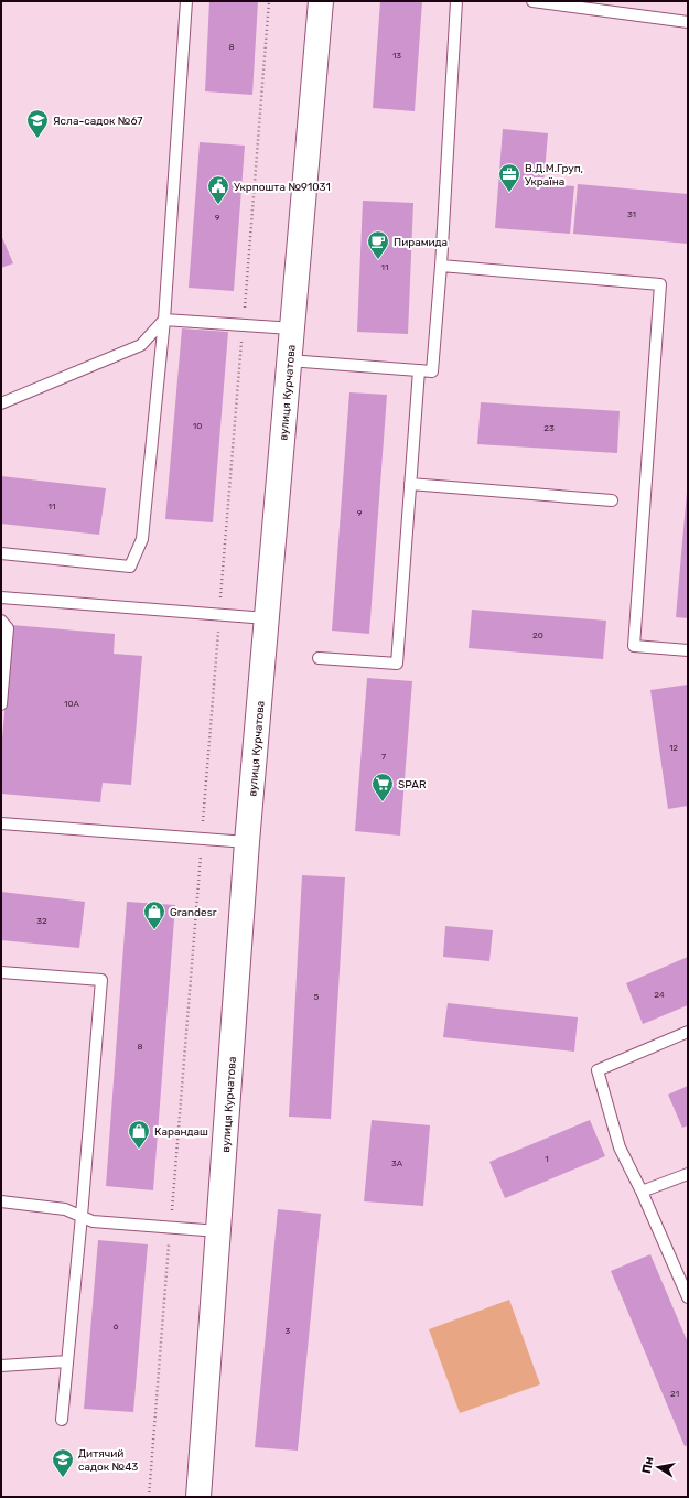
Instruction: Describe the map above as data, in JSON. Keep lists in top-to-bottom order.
{
  "streets": {
    "main road": ["вулиця Курчатова"]
  },
  "places": {
    "school or university": ["Ясла-садок №67", "Дитячий садок №43"],
    "office": ["В.Д.М.Груп, Україна"],
    "public building": ["Укрпошта №91031"],
    "cafe": ["Пирамида"],
    "supermarket": ["SPAR"],
    "shop": ["Grandesr", "Карандаш"]
  },
  "house_numbers": [
    "8",
    "13",
    "31",
    "9",
    "11",
    "10",
    "23",
    "11",
    "9",
    "20",
    "10А",
    "12",
    "7",
    "32",
    "24",
    "5",
    "8",
    "1",
    "3А",
    "6",
    "3",
    "21"
  ],
  "north": "left"
}
